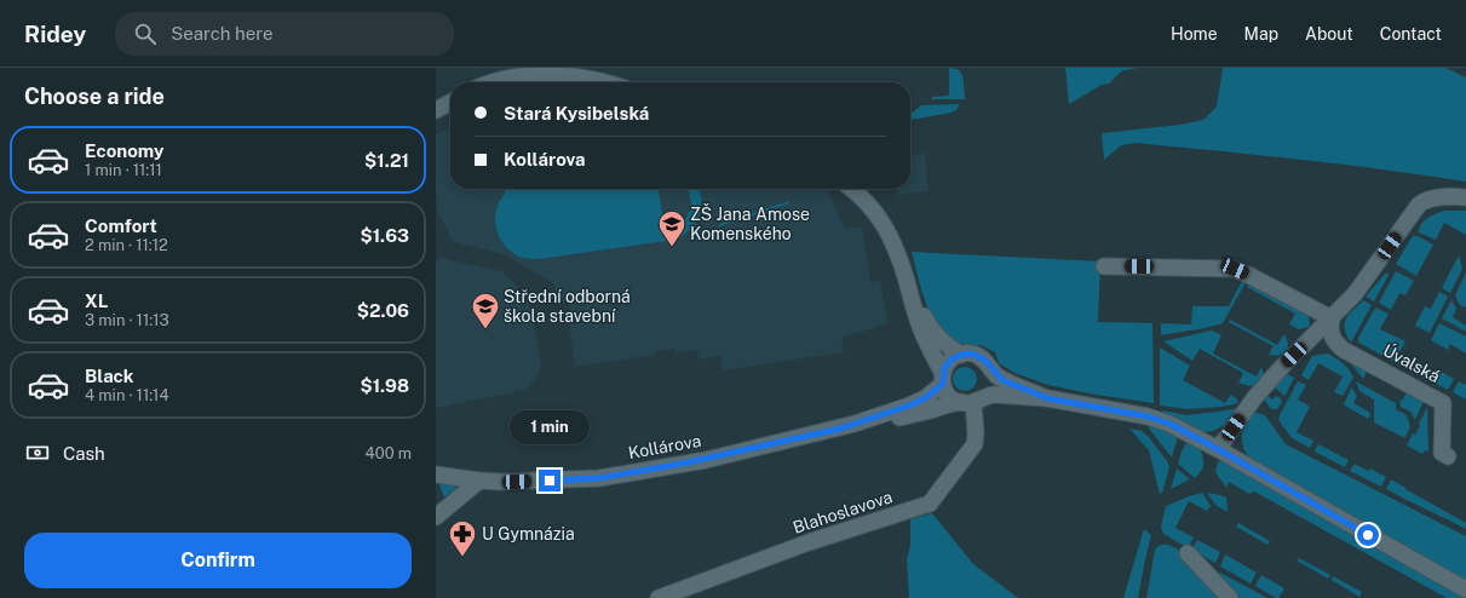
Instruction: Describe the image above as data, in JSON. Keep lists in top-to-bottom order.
{
  "streets": {
    "street": ["Úvalská", "Kollárova", "Blahoslavova"]
  },
  "crossings": [
    ["Kollárova", "Blahoslavova"]
  ],
  "places": {
    "school or university": ["ZŠ Jana Amose Komenského", "Střední odborná škola stavební"],
    "pharmacy": ["U Gymnázia"]
  },
  "page": {
    "header": "Ridey",
    "search": "Search here",
    "nav": [
      "Home",
      "Map",
      "About",
      "Contact"
    ],
    "heading": "Choose a ride",
    "banner": ["Stará Kysibelská", "Kollárova"],
    "list": [
      {
        "name": "Economy",
        "note": "1 min · 11:11",
        "value": "$1.21"
      },
      {
        "name": "Comfort",
        "note": "2 min · 11:12",
        "value": "$1.63"
      },
      {
        "name": "XL",
        "note": "3 min · 11:13",
        "value": "$2.06"
      },
      {
        "name": "Black",
        "note": "4 min · 11:14",
        "value": "$1.98"
      }
    ],
    "bubble": "1 min",
    "pay": ["Cash", "400 m"],
    "buttons": "Confirm"
  }
}
